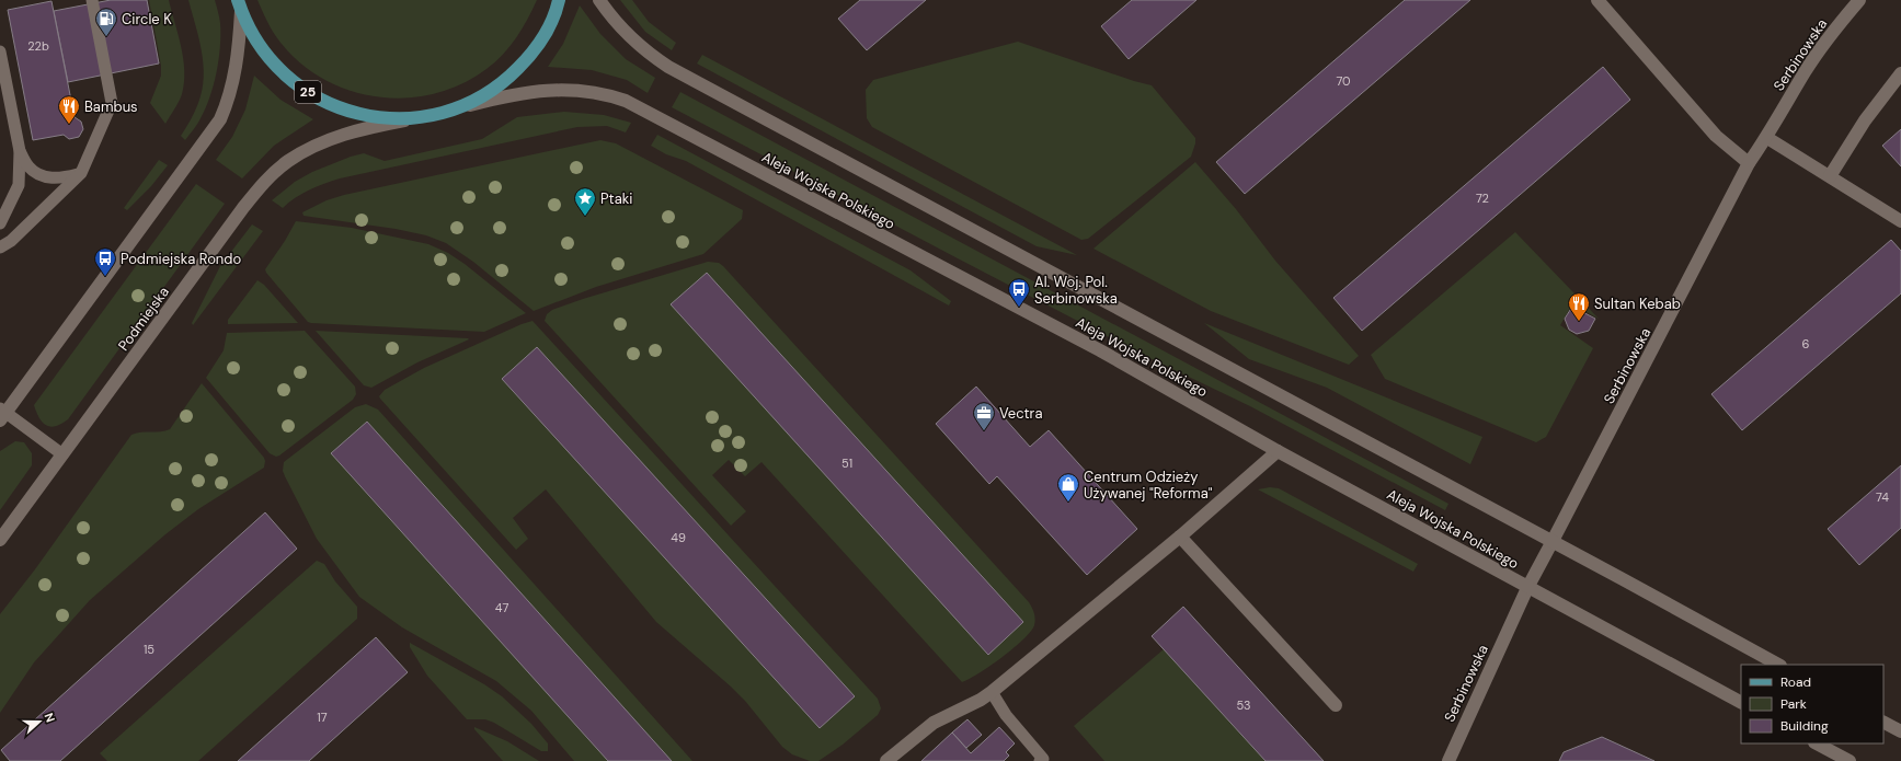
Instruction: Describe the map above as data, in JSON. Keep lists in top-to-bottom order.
{
  "streets": {
    "main road": [
      "Serbinowska",
      "25",
      "Aleja Wojska Polskiego",
      "Podmiejska"
    ]
  },
  "crossings": [
    ["Serbinowska", "Aleja Wojska Polskiego"],
    ["25", "Aleja Wojska Polskiego"],
    ["25", "Podmiejska"]
  ],
  "places": {
    "fuel station": ["Circle K"],
    "restaurant": ["Bambus", "Sultan Kebab"],
    "place": ["Ptaki"],
    "bus stop": ["Podmiejska Rondo", "Al. Woj. Pol. Serbinowska"],
    "office": ["Vectra"],
    "shop": ["Centrum Odzieży Używanej \"Reforma\""]
  },
  "house_numbers": [
    "22b",
    "70",
    "72",
    "6",
    "51",
    "74",
    "49",
    "47",
    "15",
    "53",
    "17"
  ],
  "legend": ["Road", "Park", "Building"],
  "north": "right"
}
